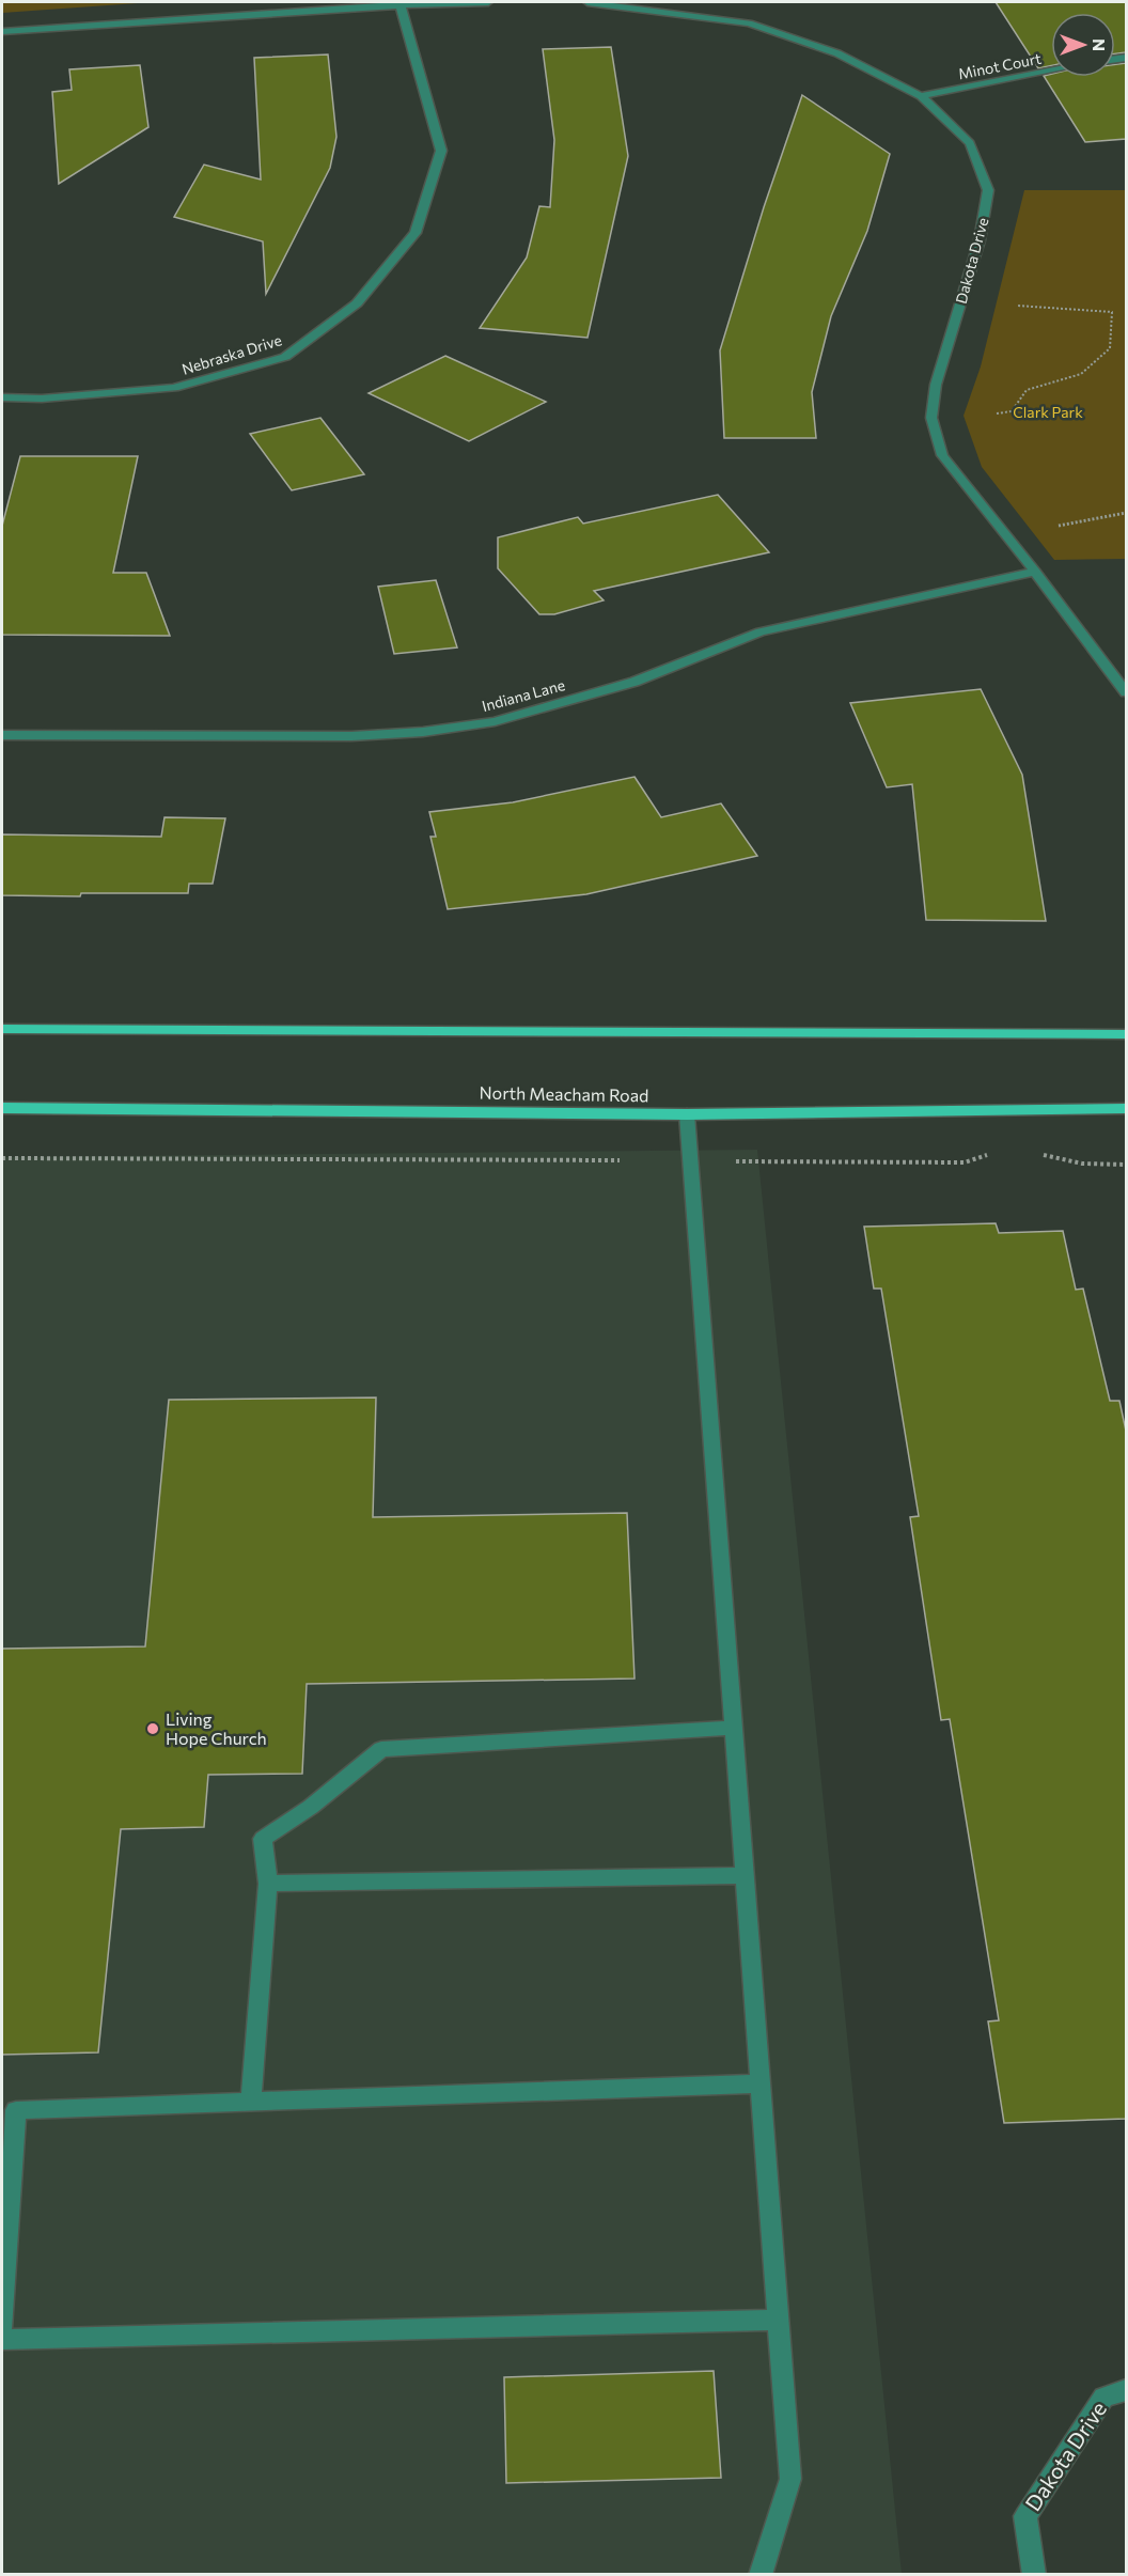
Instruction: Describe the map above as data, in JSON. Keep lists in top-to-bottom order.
{
  "streets": {
    "main road": ["North Meacham Road"],
    "street": [
      "Minot Court",
      "Dakota Drive",
      "Nebraska Drive",
      "Indiana Lane"
    ]
  },
  "crossings": [
    ["Minot Court", "Dakota Drive"],
    ["Dakota Drive", "Indiana Lane"]
  ],
  "parks": ["Clark Park"],
  "places": ["Living Hope Church"],
  "north": "right"
}
